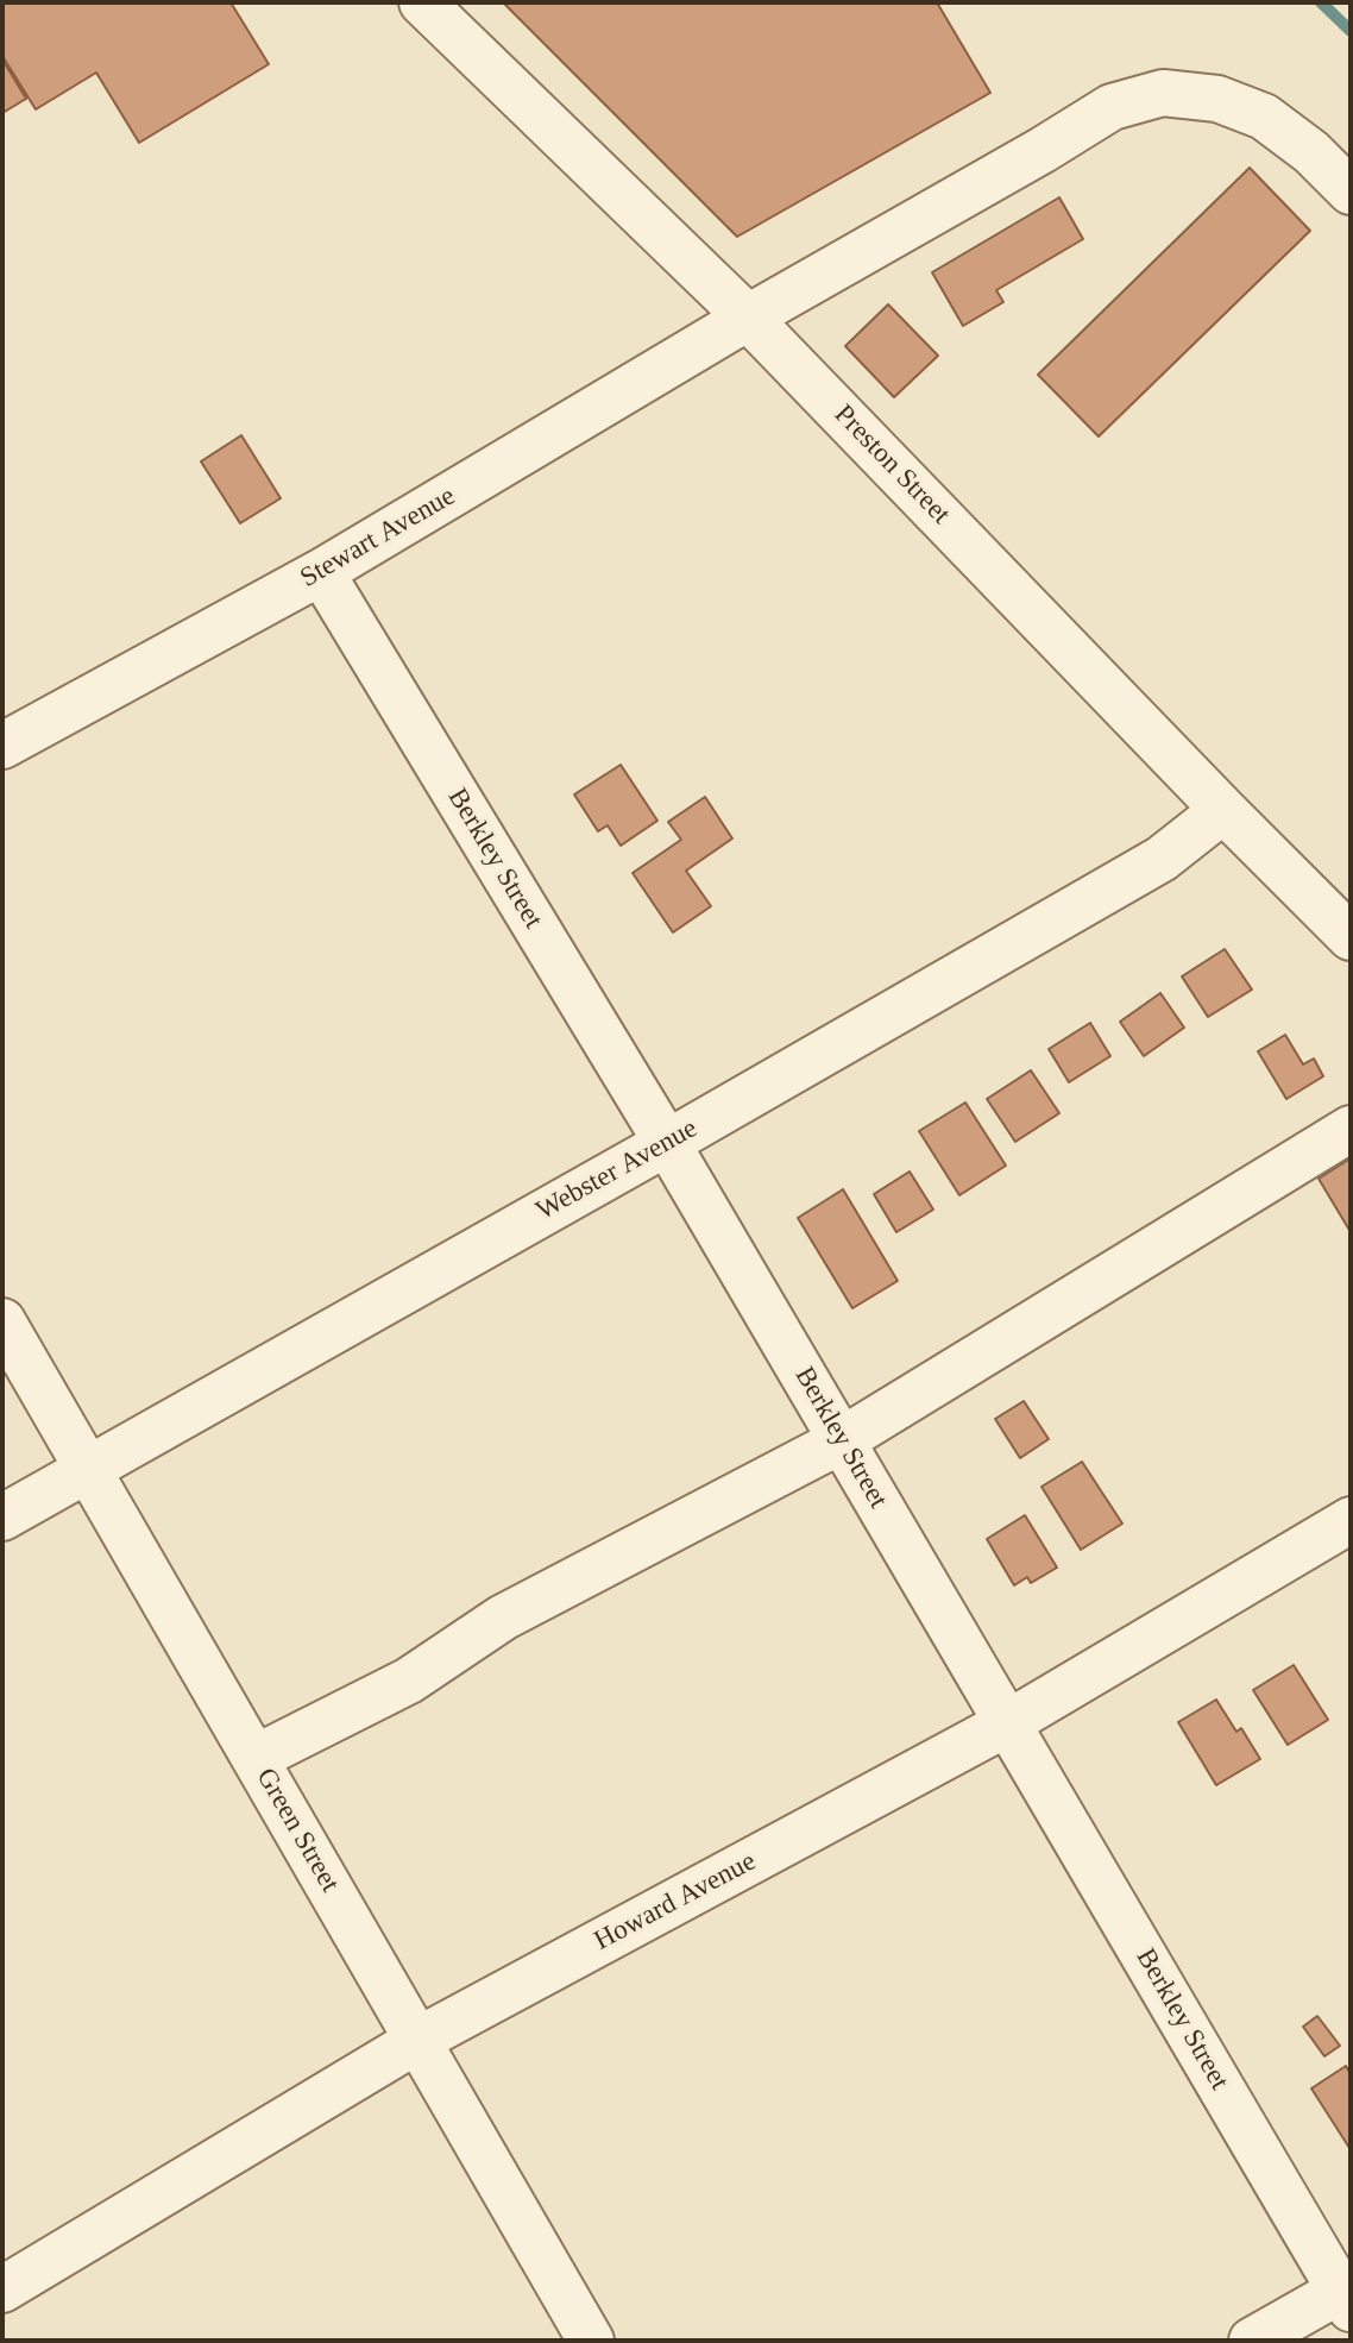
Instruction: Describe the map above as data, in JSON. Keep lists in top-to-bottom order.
{
  "streets": {
    "street": [
      "Preston Street",
      "Stewart Avenue",
      "Berkley Street",
      "Webster Avenue",
      "Green Street",
      "Howard Avenue"
    ]
  },
  "crossings": [
    ["Preston Street", "Stewart Avenue"],
    ["Preston Street", "Webster Avenue"],
    ["Stewart Avenue", "Berkley Street"],
    ["Berkley Street", "Webster Avenue"],
    ["Berkley Street", "Howard Avenue"],
    ["Webster Avenue", "Green Street"],
    ["Green Street", "Howard Avenue"]
  ]
}
